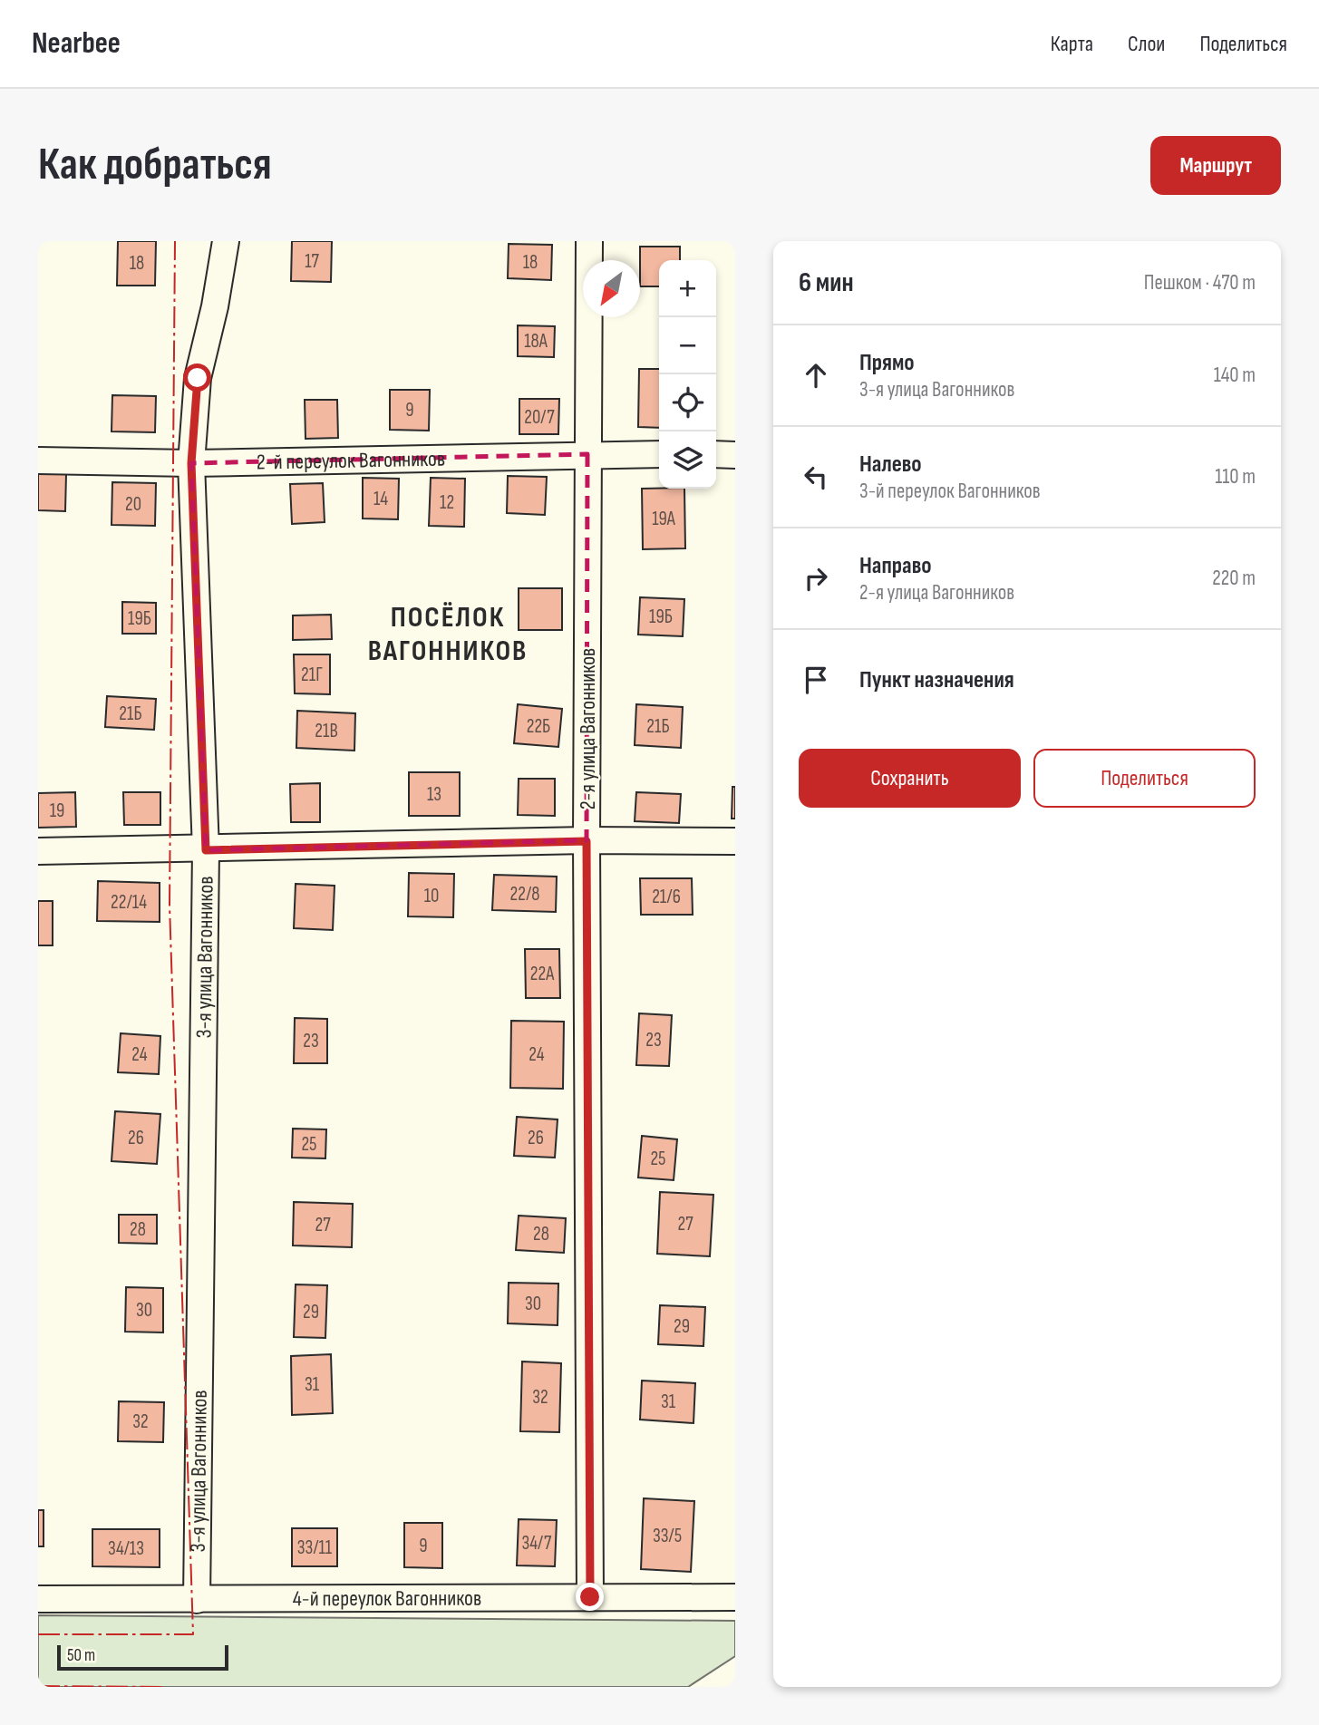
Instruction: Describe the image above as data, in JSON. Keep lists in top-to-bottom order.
{
  "streets": {
    "street": [
      "2-й переулок Вагонников",
      "2-я улица Вагонников",
      "3-я улица Вагонников",
      "4-й переулок Вагонников"
    ]
  },
  "crossings": [
    ["2-й переулок Вагонников", "2-я улица Вагонников"],
    ["2-й переулок Вагонников", "3-я улица Вагонников"],
    ["2-я улица Вагонников", "4-й переулок Вагонников"],
    ["3-я улица Вагонников", "4-й переулок Вагонников"]
  ],
  "districts": ["ПОСЁЛОК ВАГОННИКОВ"],
  "house_numbers": [
    "17",
    "18",
    "18",
    "18А",
    "9",
    "20/7",
    "14",
    "12",
    "20",
    "19А",
    "19Б",
    "19Б",
    "21Г",
    "21Б",
    "22Б",
    "21Б",
    "21В",
    "13",
    "19",
    "22/8",
    "10",
    "21/6",
    "22/14",
    "22А",
    "23",
    "23",
    "24",
    "24",
    "26",
    "26",
    "25",
    "25",
    "27",
    "27",
    "28",
    "28",
    "30",
    "30",
    "29",
    "29",
    "31",
    "32",
    "31",
    "32",
    "33/5",
    "34/7",
    "9",
    "33/11",
    "34/13"
  ],
  "scale_bar": "50 m",
  "north": "bottom left",
  "page": {
    "header": "Nearbee",
    "nav": ["Карта", "Слои", "Поделиться"],
    "buttons": [
      "Маршрут",
      ["Сохранить", "Поделиться"]
    ],
    "title": "Как добраться",
    "heading": ["6 мин", "Пешком · 470 m"],
    "map_buttons": ["+", "−"],
    "list": [
      ["Прямо", "3-я улица Вагонников", "140 m"],
      ["Налево", "3-й переулок Вагонников", "110 m"],
      ["Направо", "2-я улица Вагонников", "220 m"],
      "Пункт назначения"
    ],
    "scale": "50 m"
  }
}
